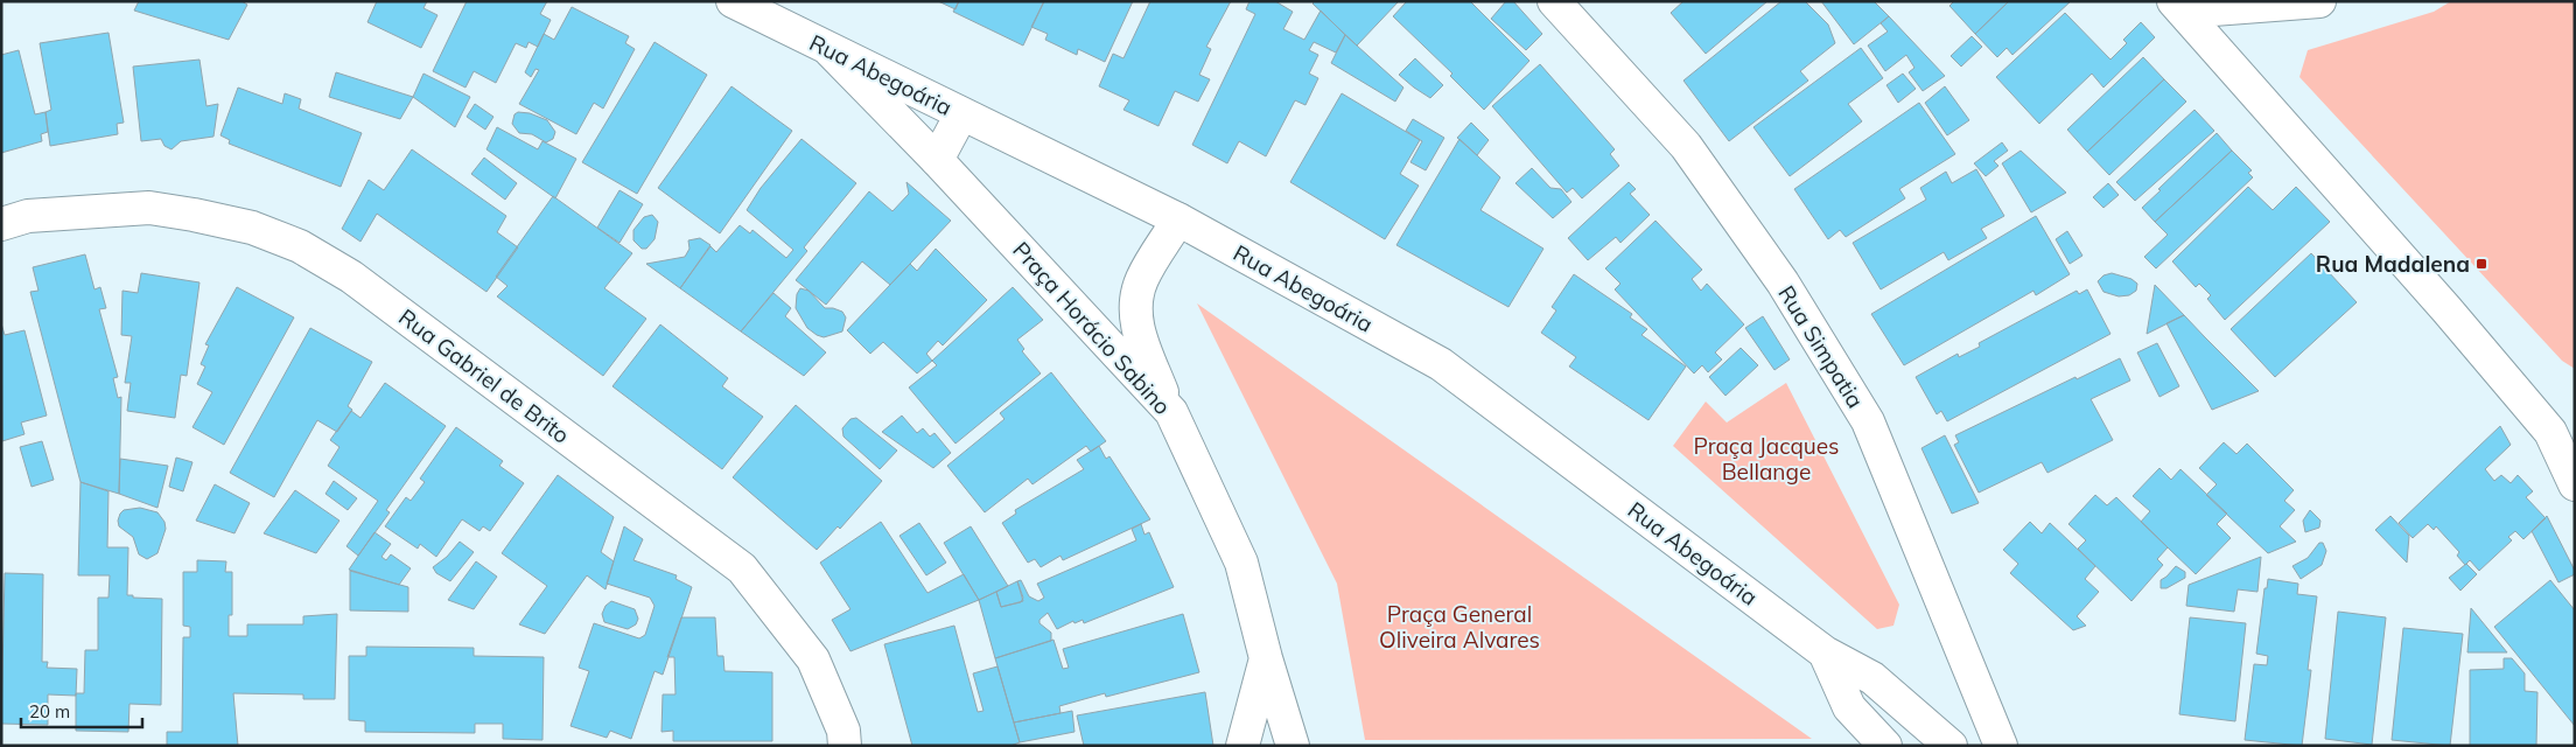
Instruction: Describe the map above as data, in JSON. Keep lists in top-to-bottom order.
{
  "streets": {
    "street": [
      "Rua Abegoária",
      "Praça Horácio Sabino",
      "Rua Simpatia",
      "Rua Gabriel de Brito"
    ]
  },
  "crossings": [
    ["Rua Abegoária", "Praça Horácio Sabino"]
  ],
  "parks": ["Praça Jacques Bellange", "Praça General Oliveira Alvares"],
  "places": {
    "transit": ["Rua Madalena"]
  },
  "scale_bar": "20 m"
}
